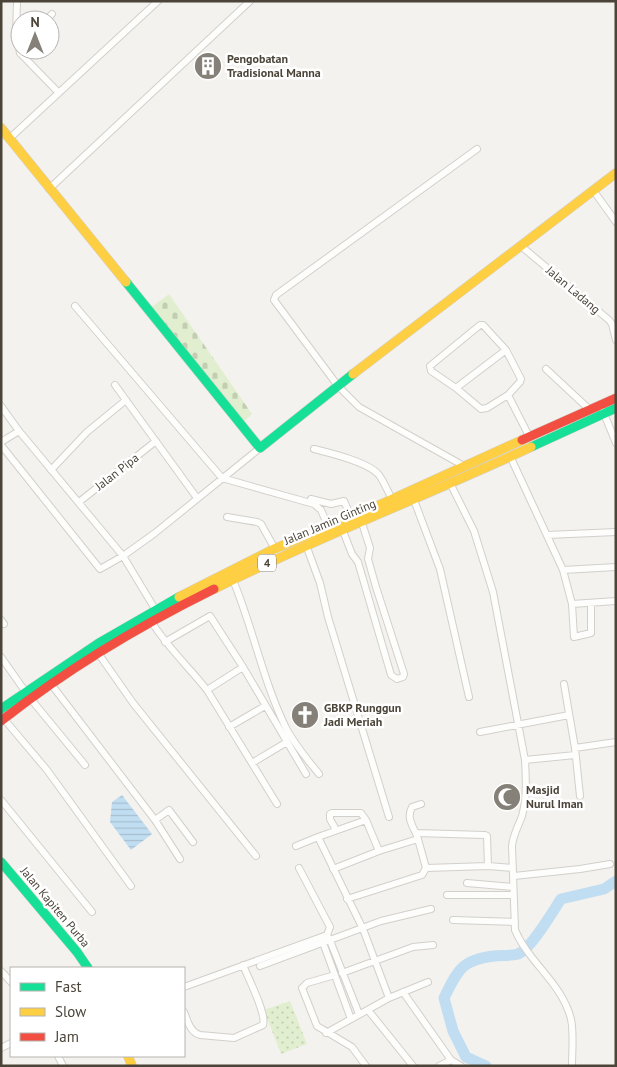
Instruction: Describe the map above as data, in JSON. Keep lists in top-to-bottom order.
{
  "streets": {
    "main road": ["Jalan Jamin Ginting", "4", "Jalan Kapiten Purba"],
    "street": ["Jalan Ladang", "Jalan Pipa"]
  },
  "places": {
    "building": ["Pengobatan Tradisional Manna"],
    "church": ["GBKP Runggun Jadi Meriah"],
    "mosque": ["Masjid Nurul Iman"]
  },
  "legend": ["Fast", "Slow", "Jam"],
  "north": "top"
}
